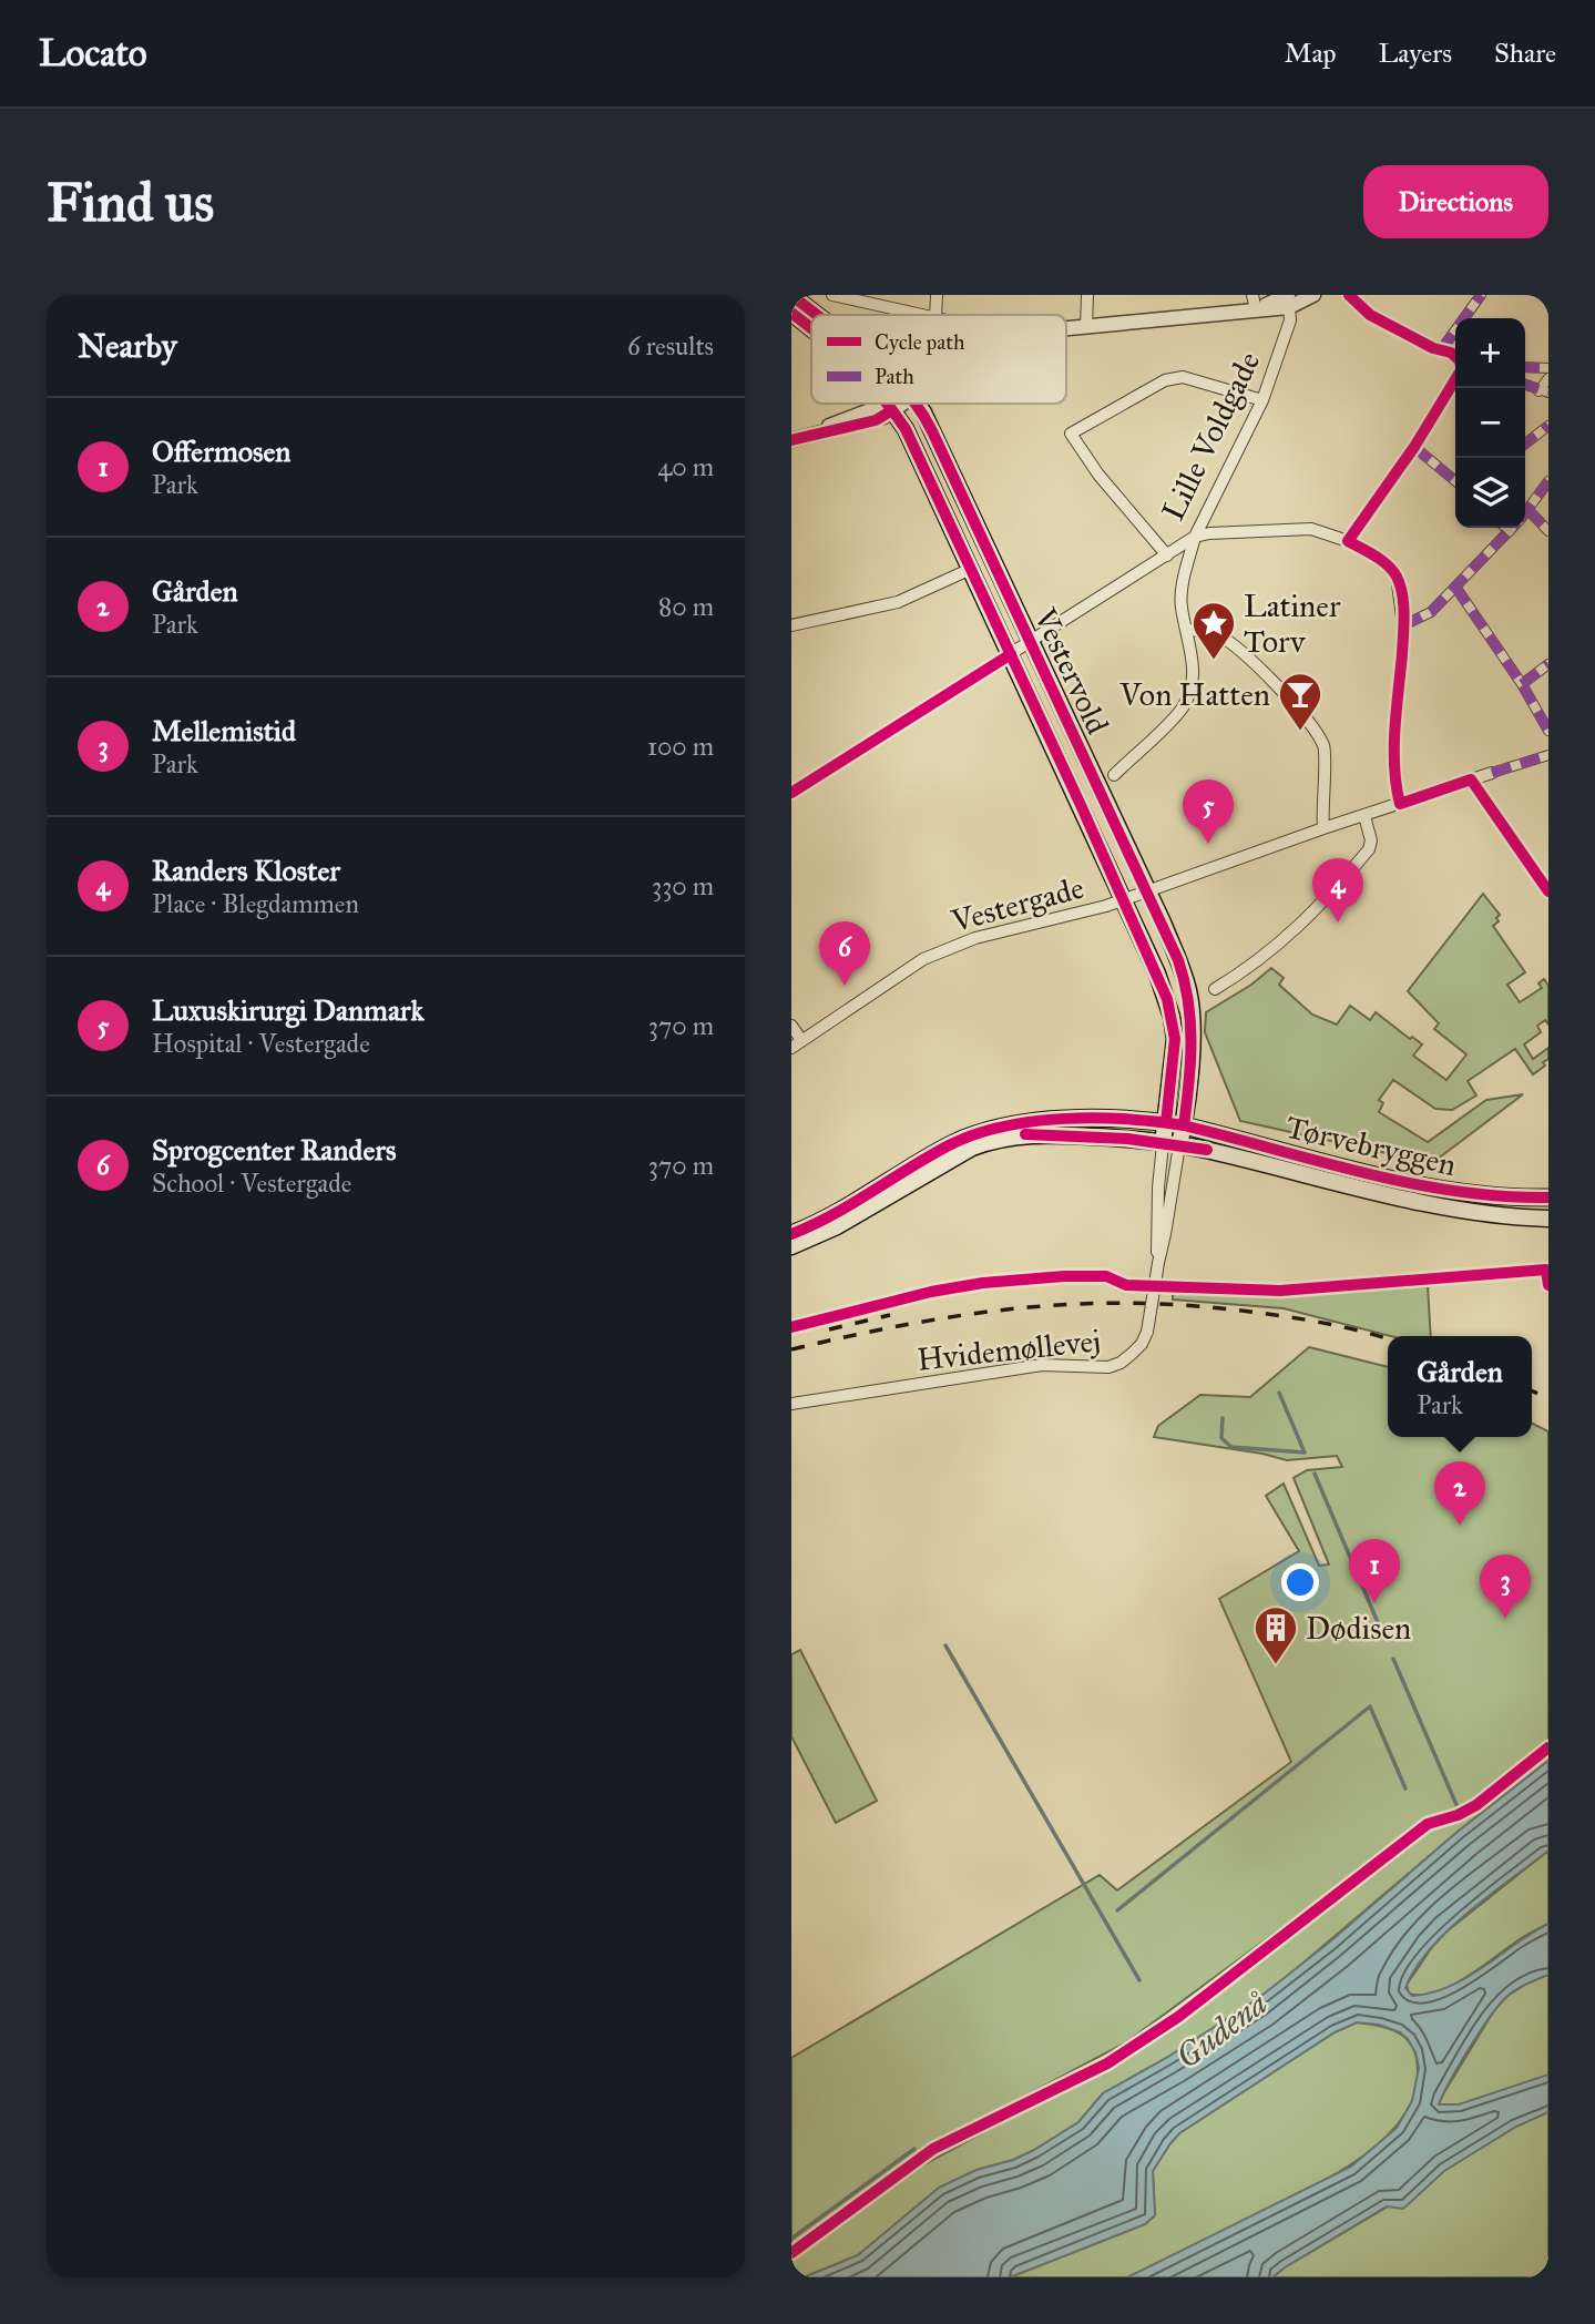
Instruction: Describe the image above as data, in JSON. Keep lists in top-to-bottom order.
{
  "streets": {
    "main road": ["Vestervold", "Tørvebryggen"],
    "street": ["Lille Voldgade", "Vestergade", "Hvidemøllevej"]
  },
  "crossings": [
    ["Lille Voldgade", "Vestervold"],
    ["Vestervold", "Vestergade"],
    ["Vestervold", "Tørvebryggen"],
    ["Vestervold", "Hvidemøllevej"],
    ["Tørvebryggen", "Hvidemøllevej"]
  ],
  "water": ["Gudenå"],
  "places": {
    "place": ["Latiner Torv"],
    "bar": ["Von Hatten"],
    "building": ["Dødisen"]
  },
  "legend": ["Cycle path", "Path"],
  "page": {
    "header": "Locato",
    "nav": ["Map", "Layers", "Share"],
    "buttons": "Directions",
    "title": "Find us",
    "heading": ["Nearby", "6 results"],
    "map_buttons": ["+", "−"],
    "list": [
      {
        "mark": "1",
        "name": "Offermosen",
        "note": "Park",
        "value": "40 m"
      },
      {
        "mark": "2",
        "name": "Gården",
        "note": "Park",
        "value": "80 m"
      },
      {
        "mark": "3",
        "name": "Mellemistid",
        "note": "Park",
        "value": "100 m"
      },
      {
        "mark": "4",
        "name": "Randers Kloster",
        "note": "Place · Blegdammen",
        "value": "330 m"
      },
      {
        "mark": "5",
        "name": "Luxuskirurgi Danmark",
        "note": "Hospital · Vestergade",
        "value": "370 m"
      },
      {
        "mark": "6",
        "name": "Sprogcenter Randers",
        "note": "School · Vestergade",
        "value": "370 m"
      }
    ],
    "pins": [
      "5",
      "4",
      "6",
      "2",
      "1",
      "3"
    ],
    "popup": ["Gården", "Park"]
  }
}
